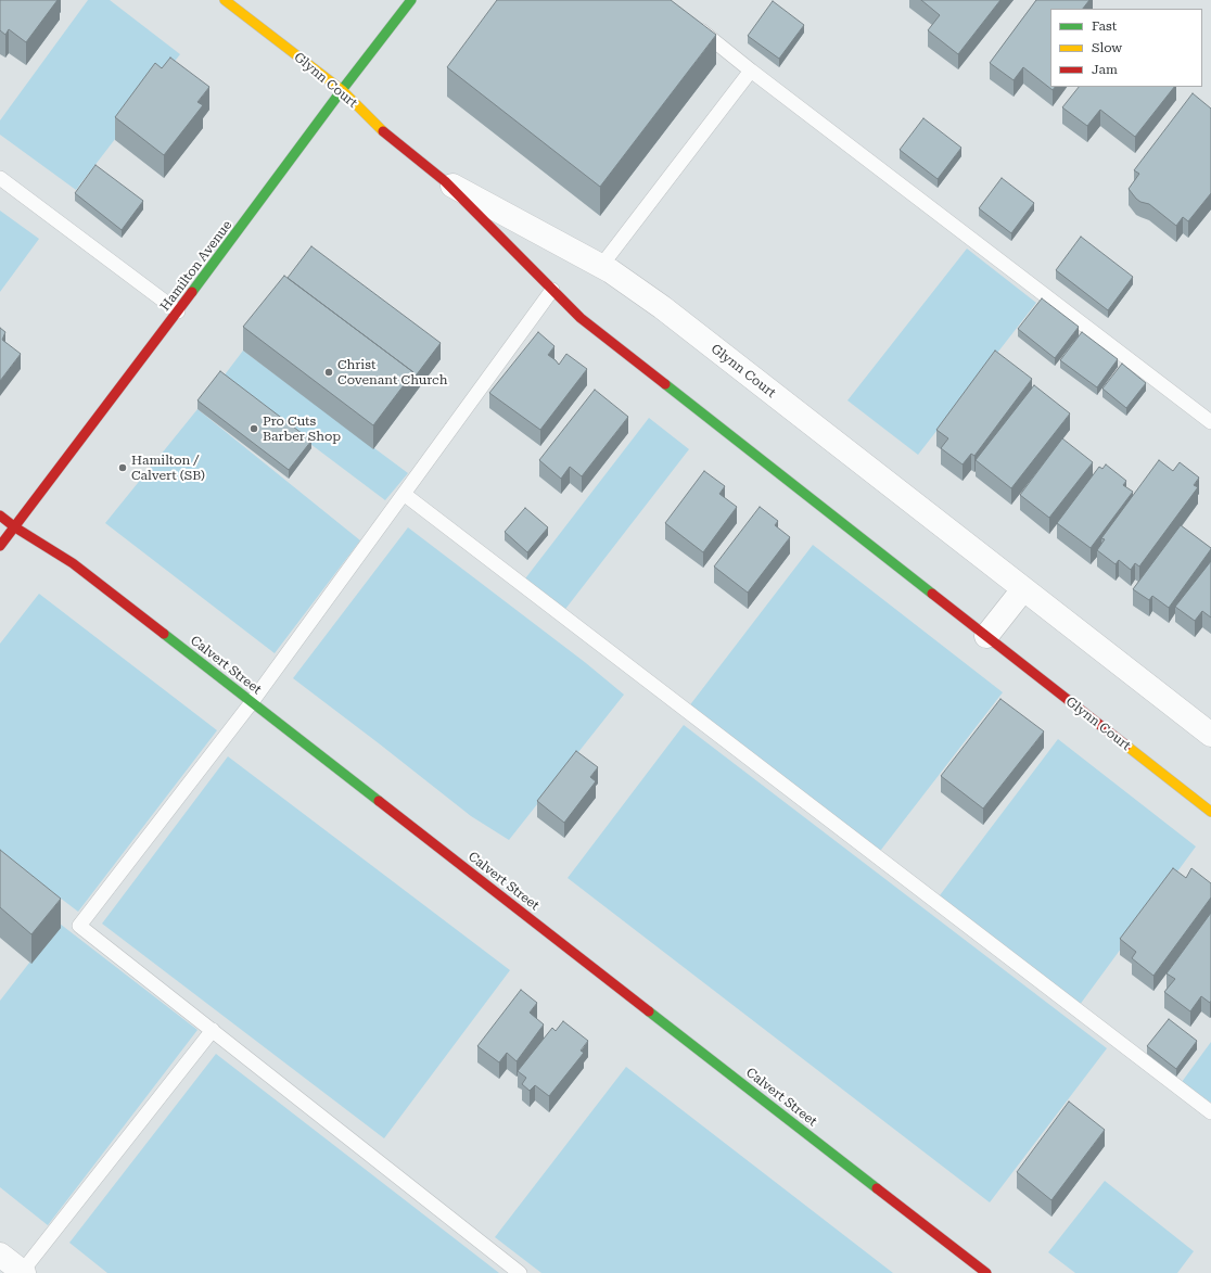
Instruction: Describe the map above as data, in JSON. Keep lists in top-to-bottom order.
{
  "streets": {
    "street": ["Glynn Court", "Hamilton Avenue", "Calvert Street"]
  },
  "crossings": [
    ["Glynn Court", "Hamilton Avenue"],
    ["Hamilton Avenue", "Calvert Street"]
  ],
  "places": ["Christ Covenant Church", "Pro Cuts Barber Shop", "Hamilton / Calvert (SB)"],
  "legend": ["Fast", "Slow", "Jam"]
}
